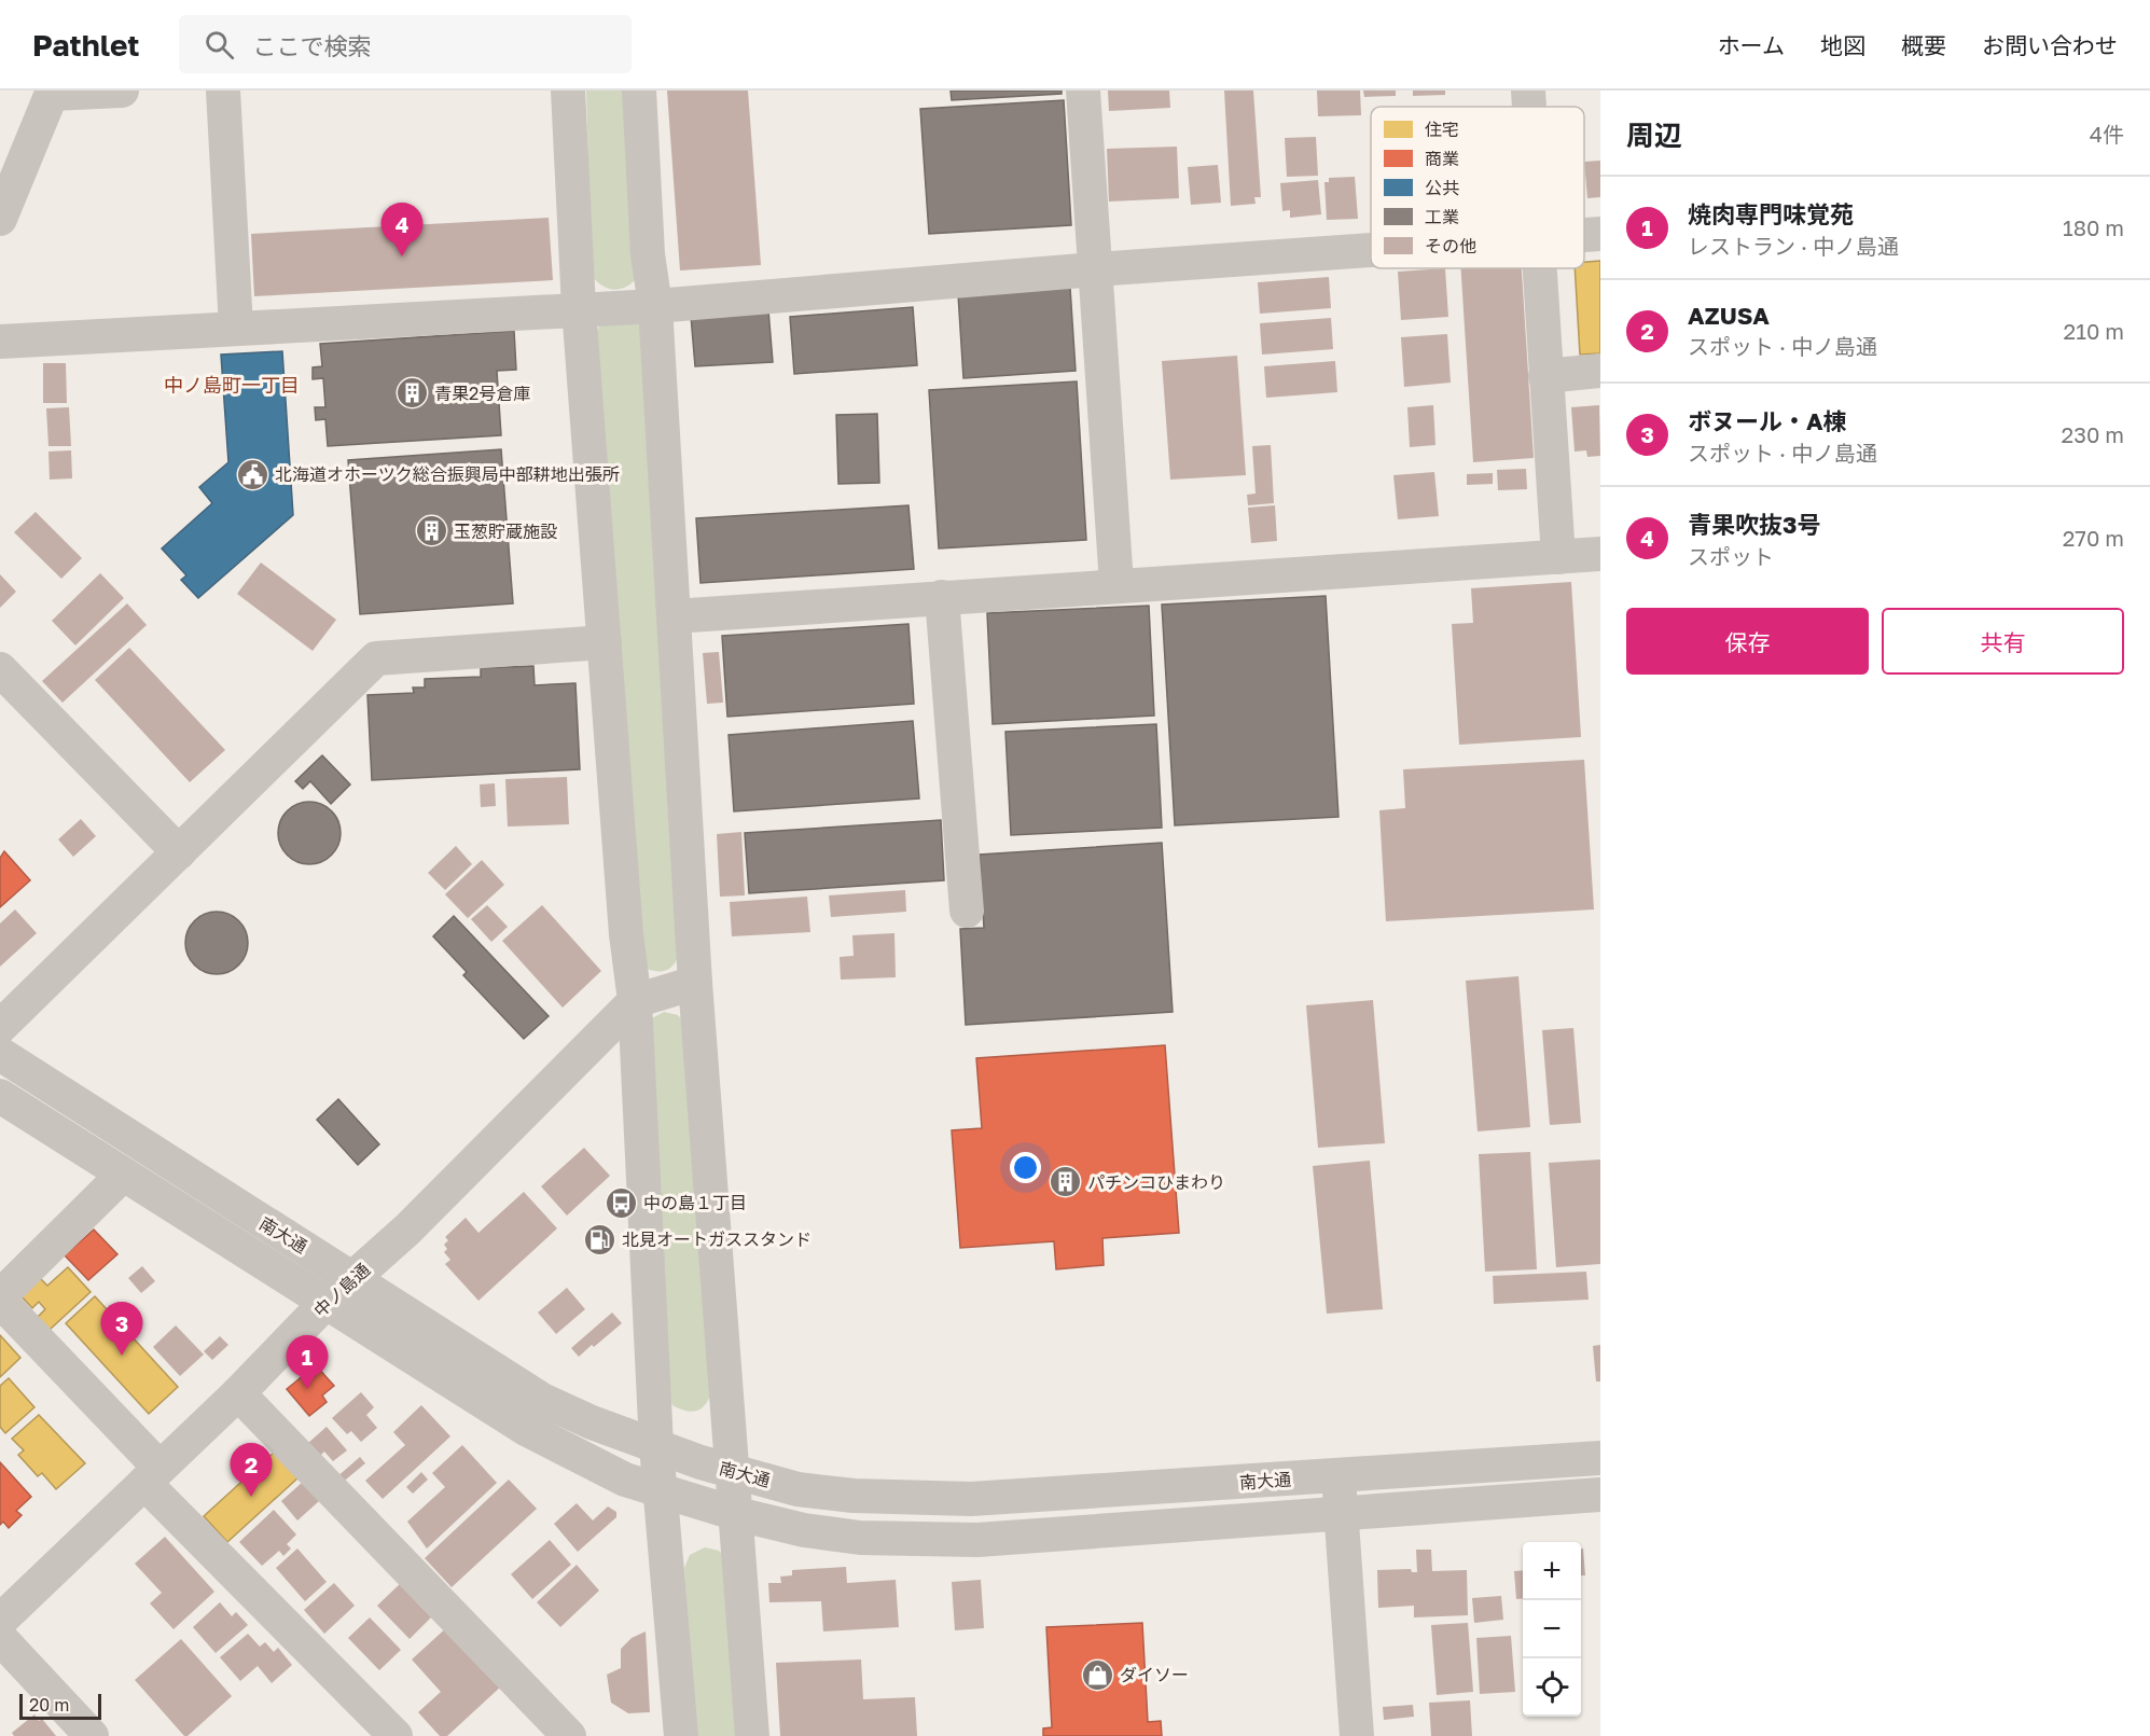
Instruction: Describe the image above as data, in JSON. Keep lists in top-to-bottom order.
{
  "streets": {
    "street": ["南大通", "中ノ島通"]
  },
  "crossings": [
    ["南大通", "中ノ島通"]
  ],
  "districts": ["中ノ島町一丁目"],
  "places": {
    "building": ["青果2号倉庫", "玉葱貯蔵施設", "パチンコひまわり"],
    "public building": ["北海道オホーツク総合振興局中部耕地出張所"],
    "bus stop": ["中の島１丁目"],
    "fuel station": ["北見オートガススタンド"],
    "shop": ["ダイソー"]
  },
  "legend": [
    "住宅",
    "商業",
    "公共",
    "工業",
    "その他"
  ],
  "scale_bar": "20 m",
  "page": {
    "header": "Pathlet",
    "search": "ここで検索",
    "nav": [
      "ホーム",
      "地図",
      "概要",
      "お問い合わせ"
    ],
    "heading": ["周辺", "4件"],
    "list": [
      {
        "mark": "1",
        "name": "焼肉専門味覚苑",
        "note": "レストラン · 中ノ島通",
        "value": "180 m"
      },
      {
        "mark": "2",
        "name": "AZUSA",
        "note": "スポット · 中ノ島通",
        "value": "210 m"
      },
      {
        "mark": "3",
        "name": "ボヌール・A棟",
        "note": "スポット · 中ノ島通",
        "value": "230 m"
      },
      {
        "mark": "4",
        "name": "青果吹抜3号",
        "note": "スポット",
        "value": "270 m"
      }
    ],
    "pins": [
      "4",
      "3",
      "1",
      "2"
    ],
    "buttons": ["保存", "共有"],
    "map_buttons": ["+", "−"],
    "scale": "20 m"
  }
}
